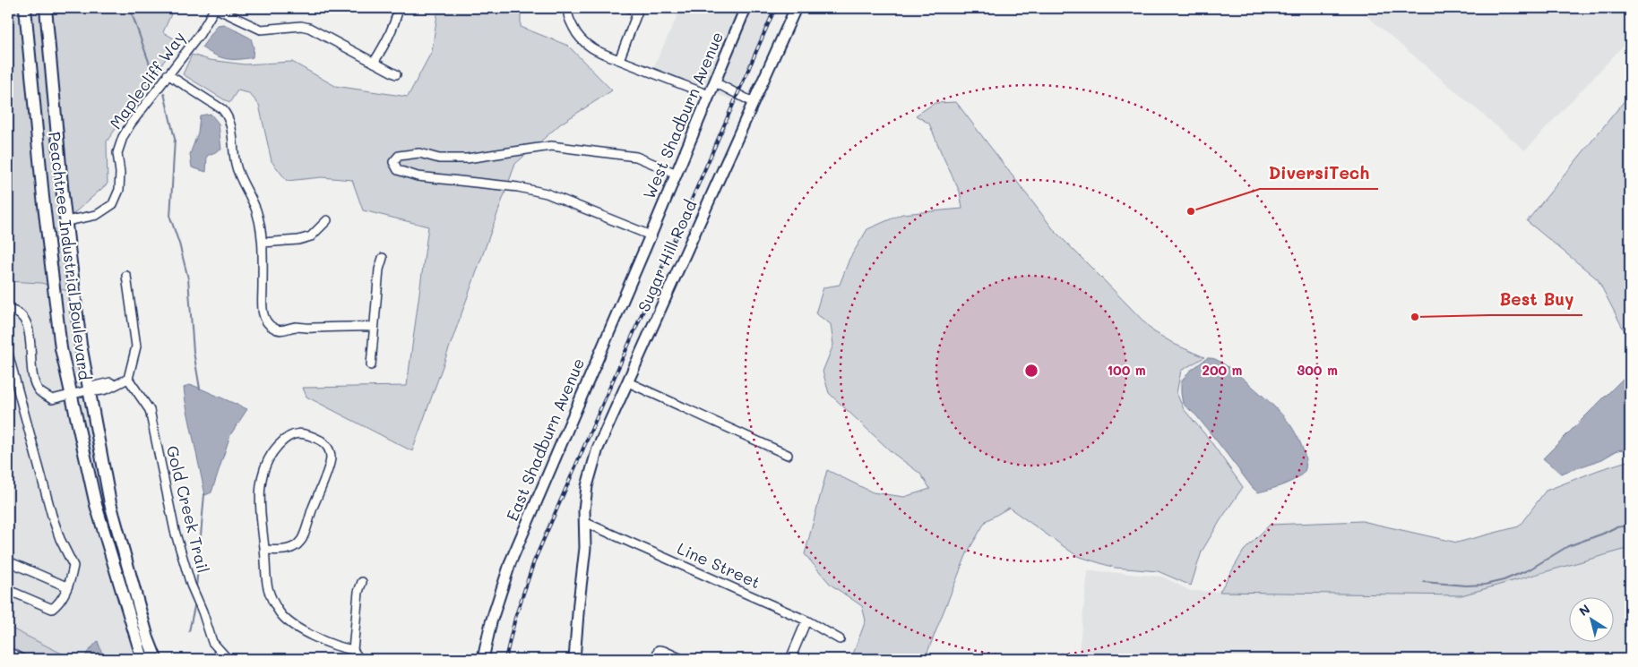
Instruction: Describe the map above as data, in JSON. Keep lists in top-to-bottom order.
{
  "streets": {
    "main road": ["Peachtree Industrial Boulevard"],
    "street": [
      "Maplecliff Way",
      "West Shadburn Avenue",
      "Sugar Hill Road",
      "East Shadburn Avenue",
      "Gold Creek Trail",
      "Line Street"
    ]
  },
  "crossings": [
    ["Maplecliff Way", "Peachtree Industrial Boulevard"],
    ["West Shadburn Avenue", "East Shadburn Avenue"],
    ["Sugar Hill Road", "Line Street"]
  ],
  "places": ["DiversiTech", "Best Buy"],
  "north": "top left",
  "rings": ["100 m", "200 m", "300 m"]
}
